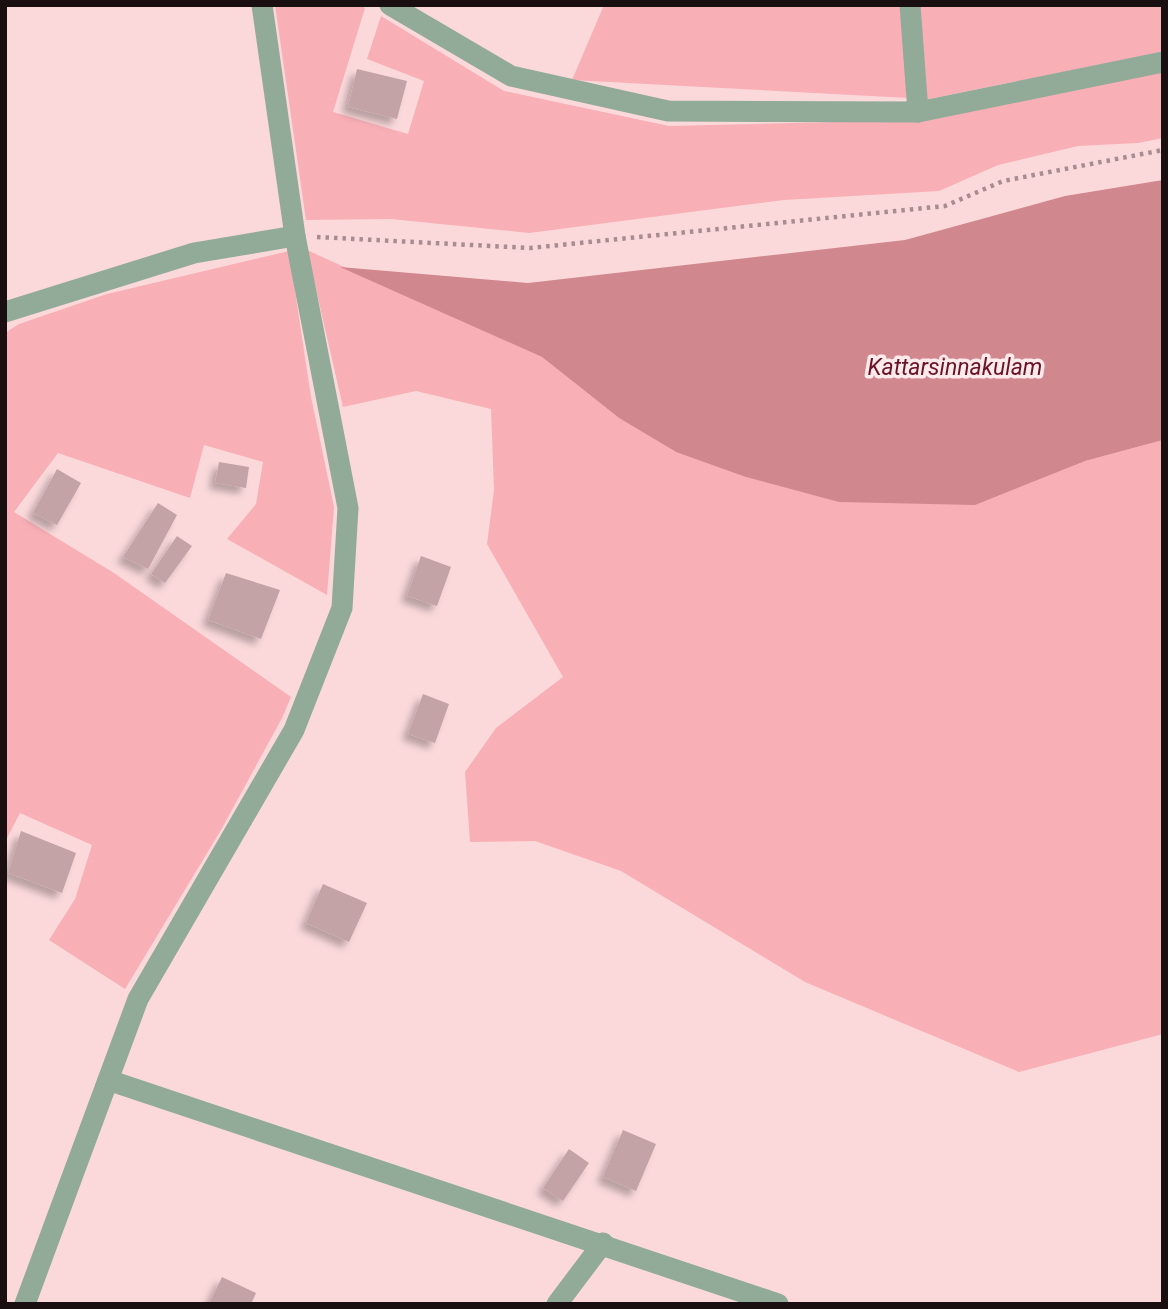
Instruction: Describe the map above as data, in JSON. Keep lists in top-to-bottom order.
{
  "water": ["Kattarsinnakulam"]
}
